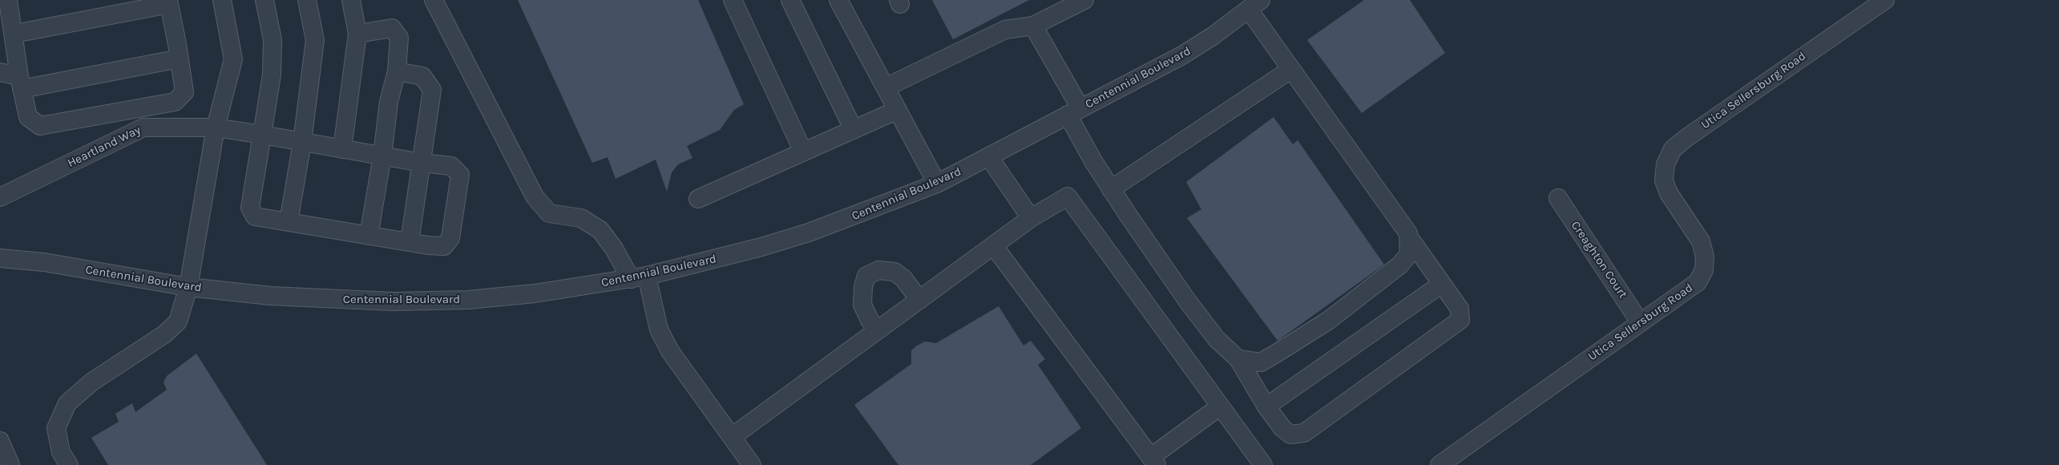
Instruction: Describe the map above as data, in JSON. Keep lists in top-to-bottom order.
{
  "streets": {
    "street": [
      "Centennial Boulevard",
      "Utica Sellersburg Road",
      "Heartland Way",
      "Creaghton Court"
    ]
  },
  "crossings": [
    ["Utica Sellersburg Road", "Creaghton Court"]
  ]
}
